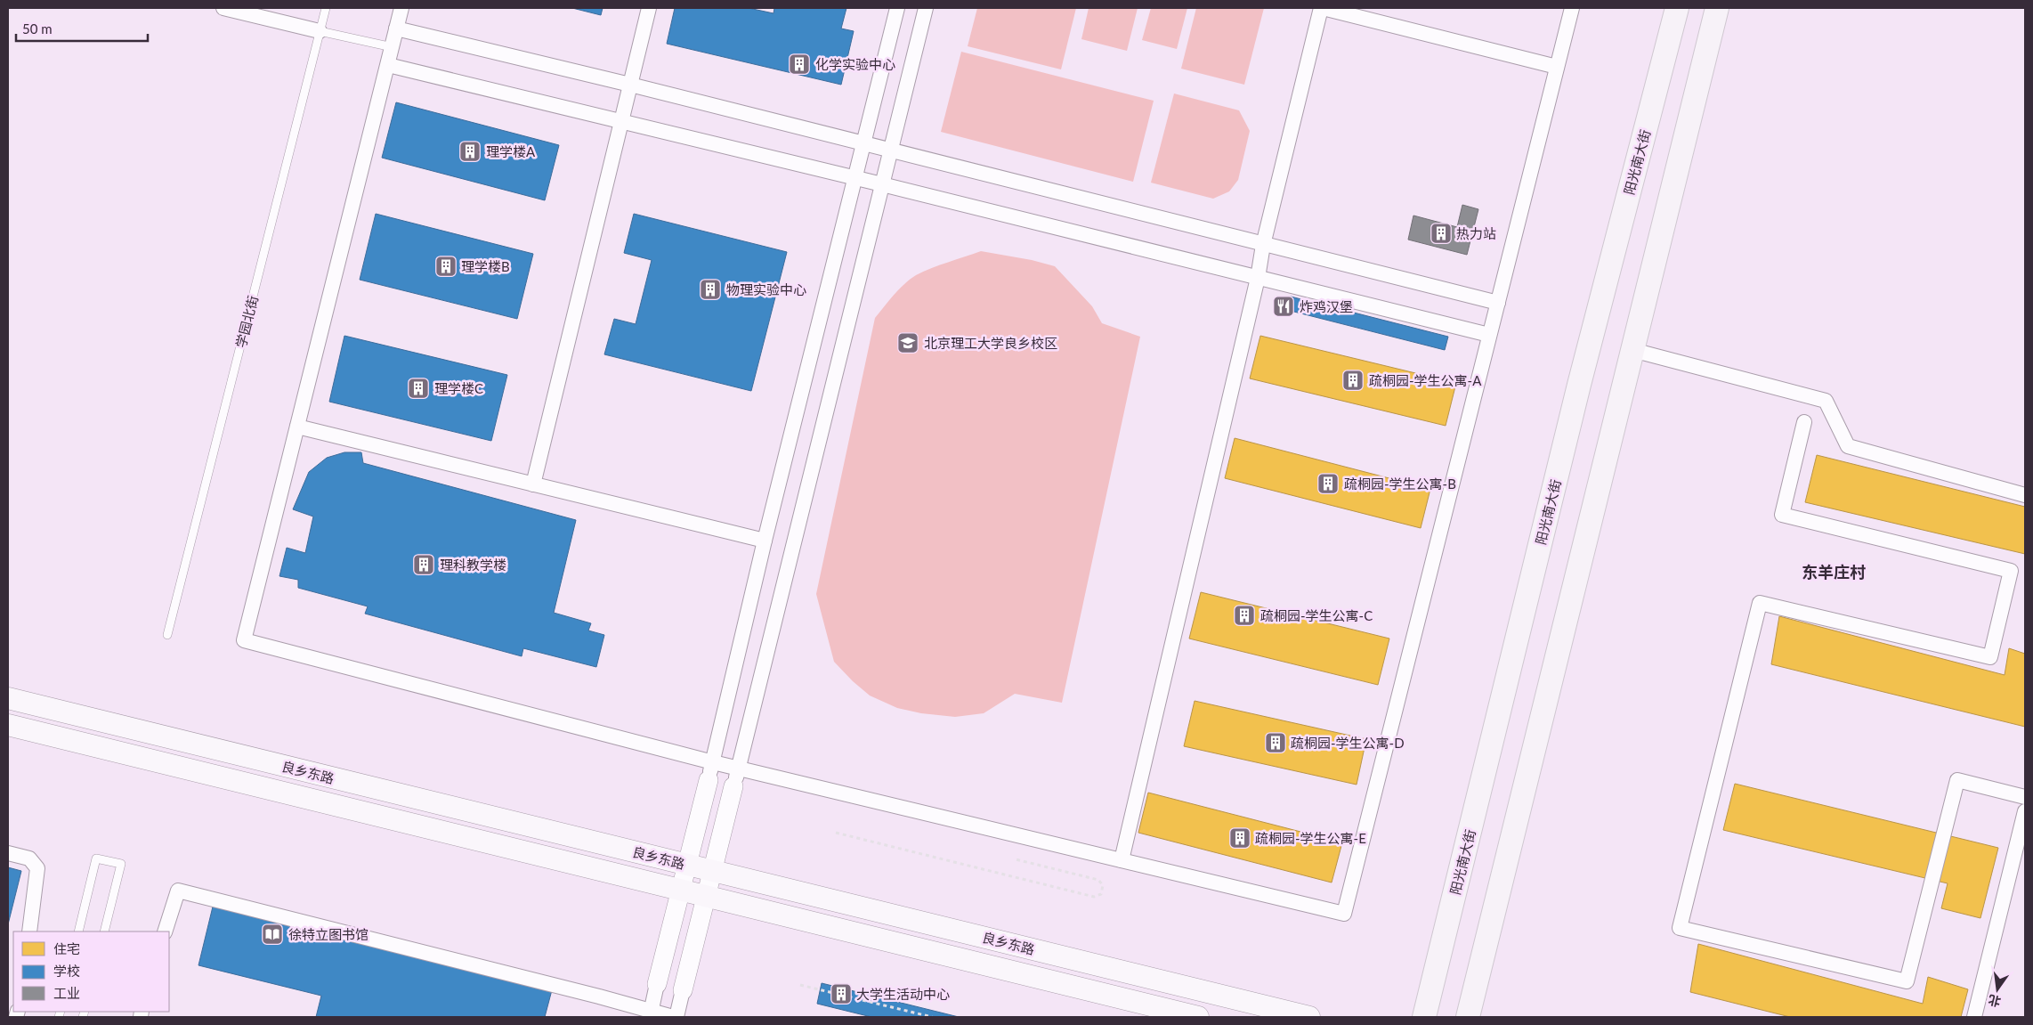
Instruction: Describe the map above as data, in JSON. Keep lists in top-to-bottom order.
{
  "streets": {
    "main road": ["阳光南大街", "良乡东路"],
    "lane": ["学园北街"]
  },
  "districts": ["东羊庄村"],
  "places": {
    "building": [
      "化学实验中心",
      "理学楼A",
      "热力站",
      "理学楼B",
      "物理实验中心",
      "疏桐园-学生公寓-A",
      "理学楼C",
      "疏桐园-学生公寓-B",
      "理科教学楼",
      "疏桐园-学生公寓-C",
      "疏桐园-学生公寓-D",
      "疏桐园-学生公寓-E",
      "大学生活动中心"
    ],
    "restaurant": ["炸鸡汉堡"],
    "school or university": ["北京理工大学良乡校区"],
    "library": ["徐特立图书馆"]
  },
  "legend": ["住宅", "学校", "工业"],
  "scale_bar": "50 m",
  "north": "bottom"
}
